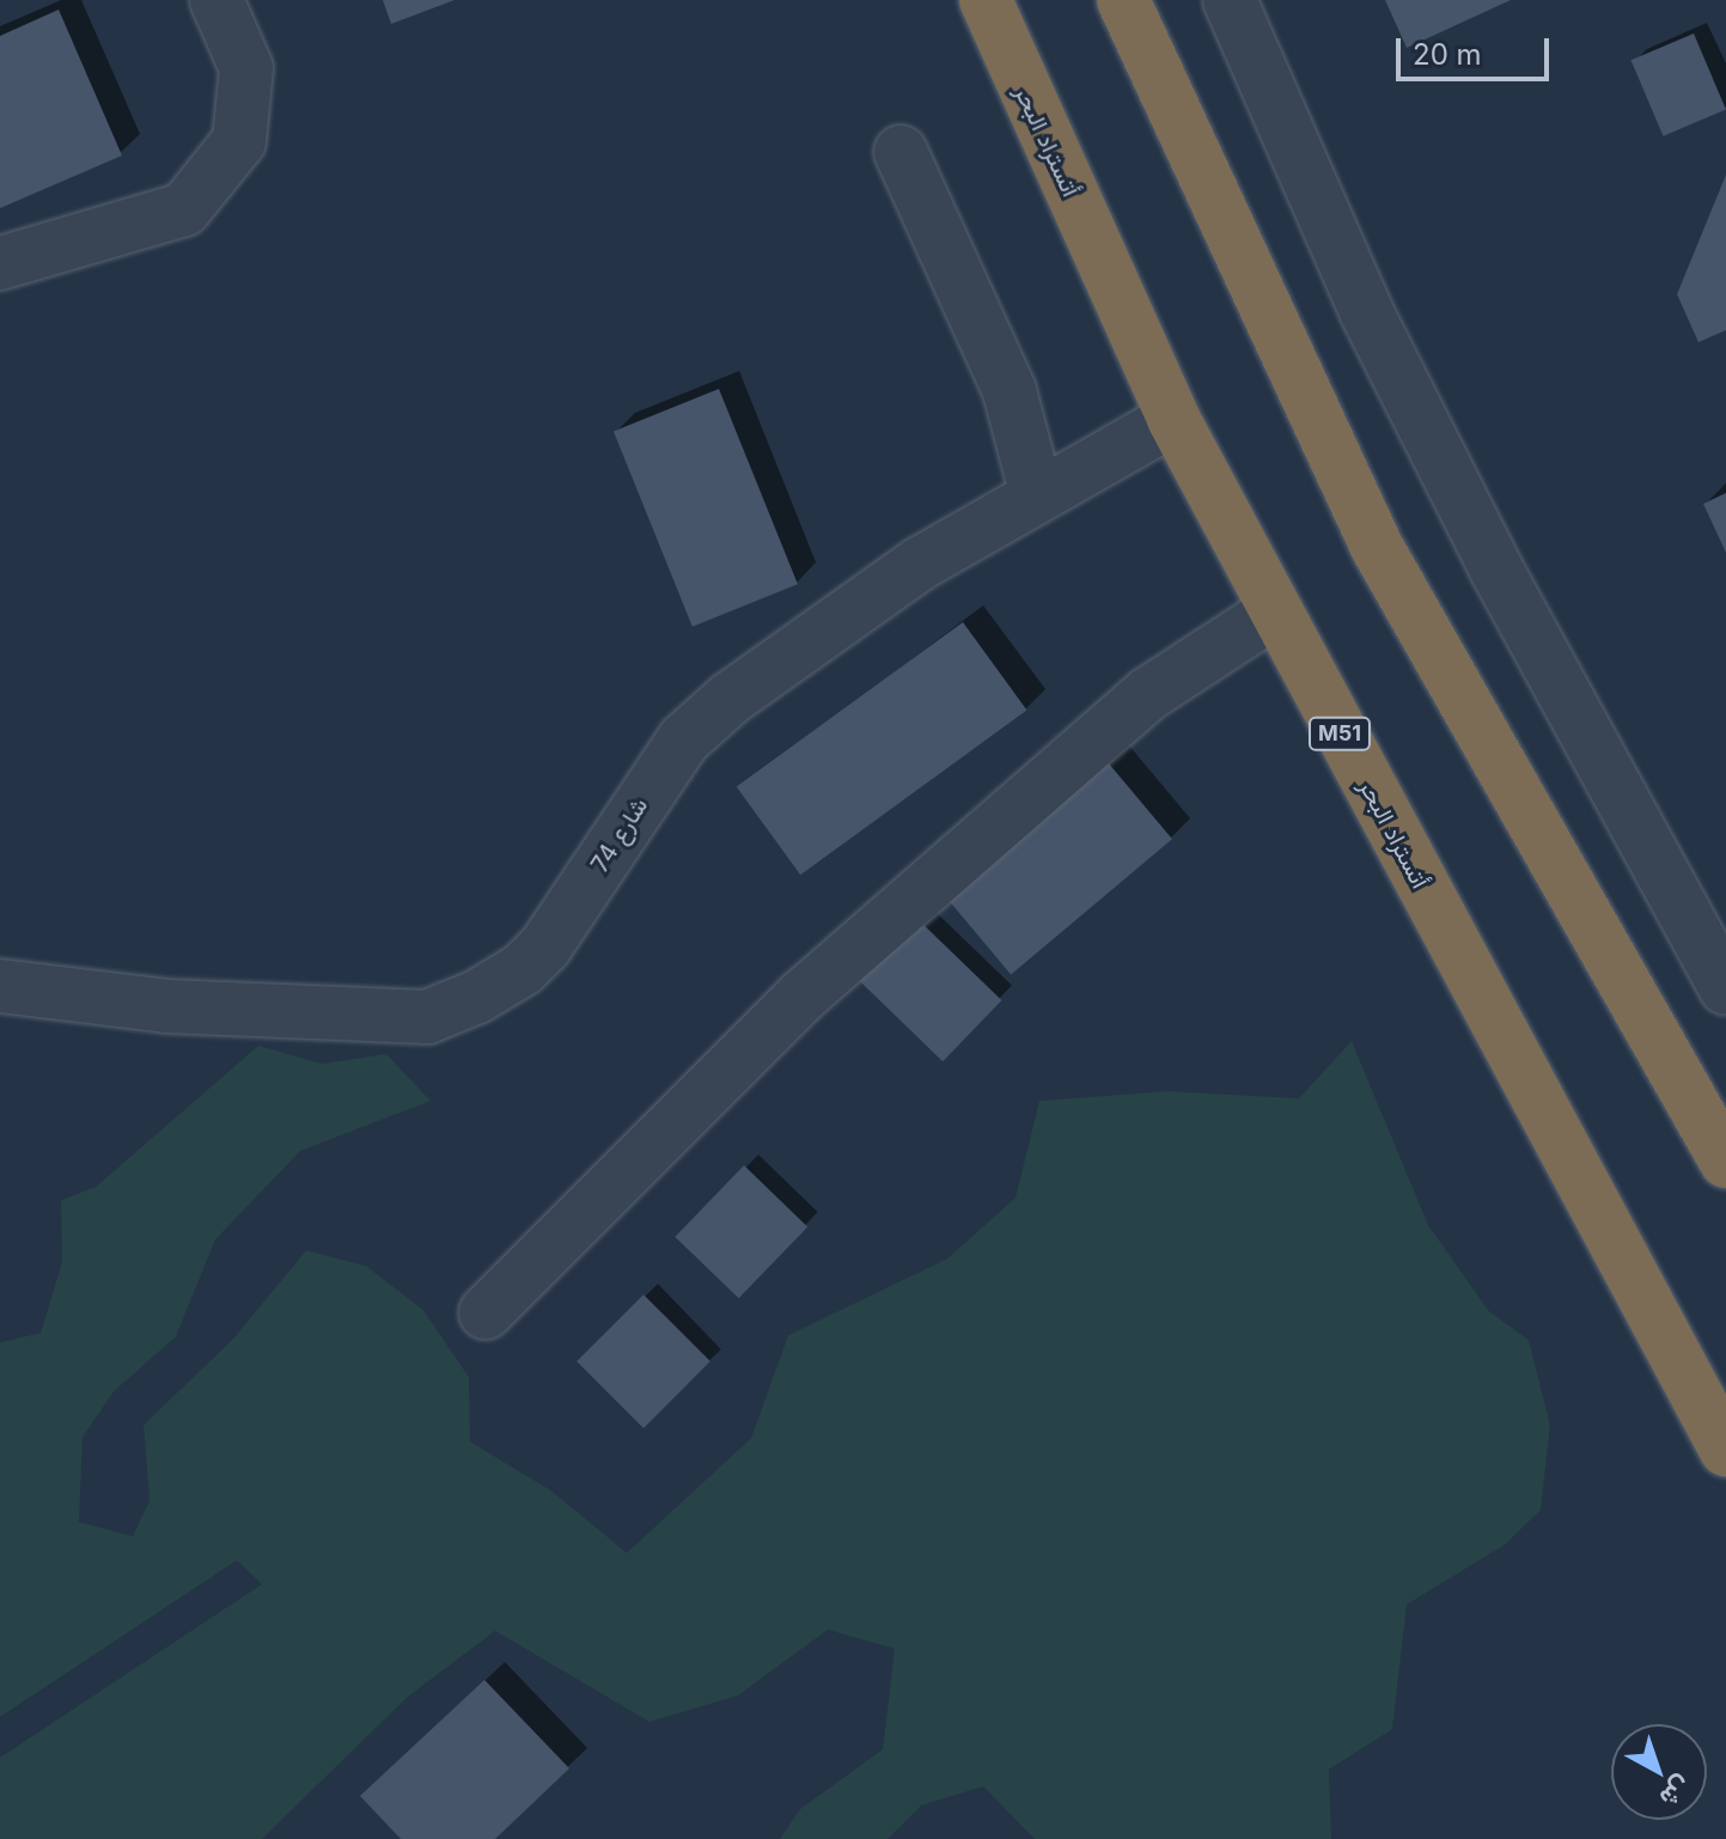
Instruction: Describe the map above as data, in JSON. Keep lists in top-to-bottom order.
{
  "streets": {
    "highway": ["أتستراد البحر", "M51"],
    "street": ["شارع 74"]
  },
  "crossings": [
    ["أتستراد البحر", "شارع 74"]
  ],
  "scale_bar": "20 m",
  "north": "bottom right"
}
